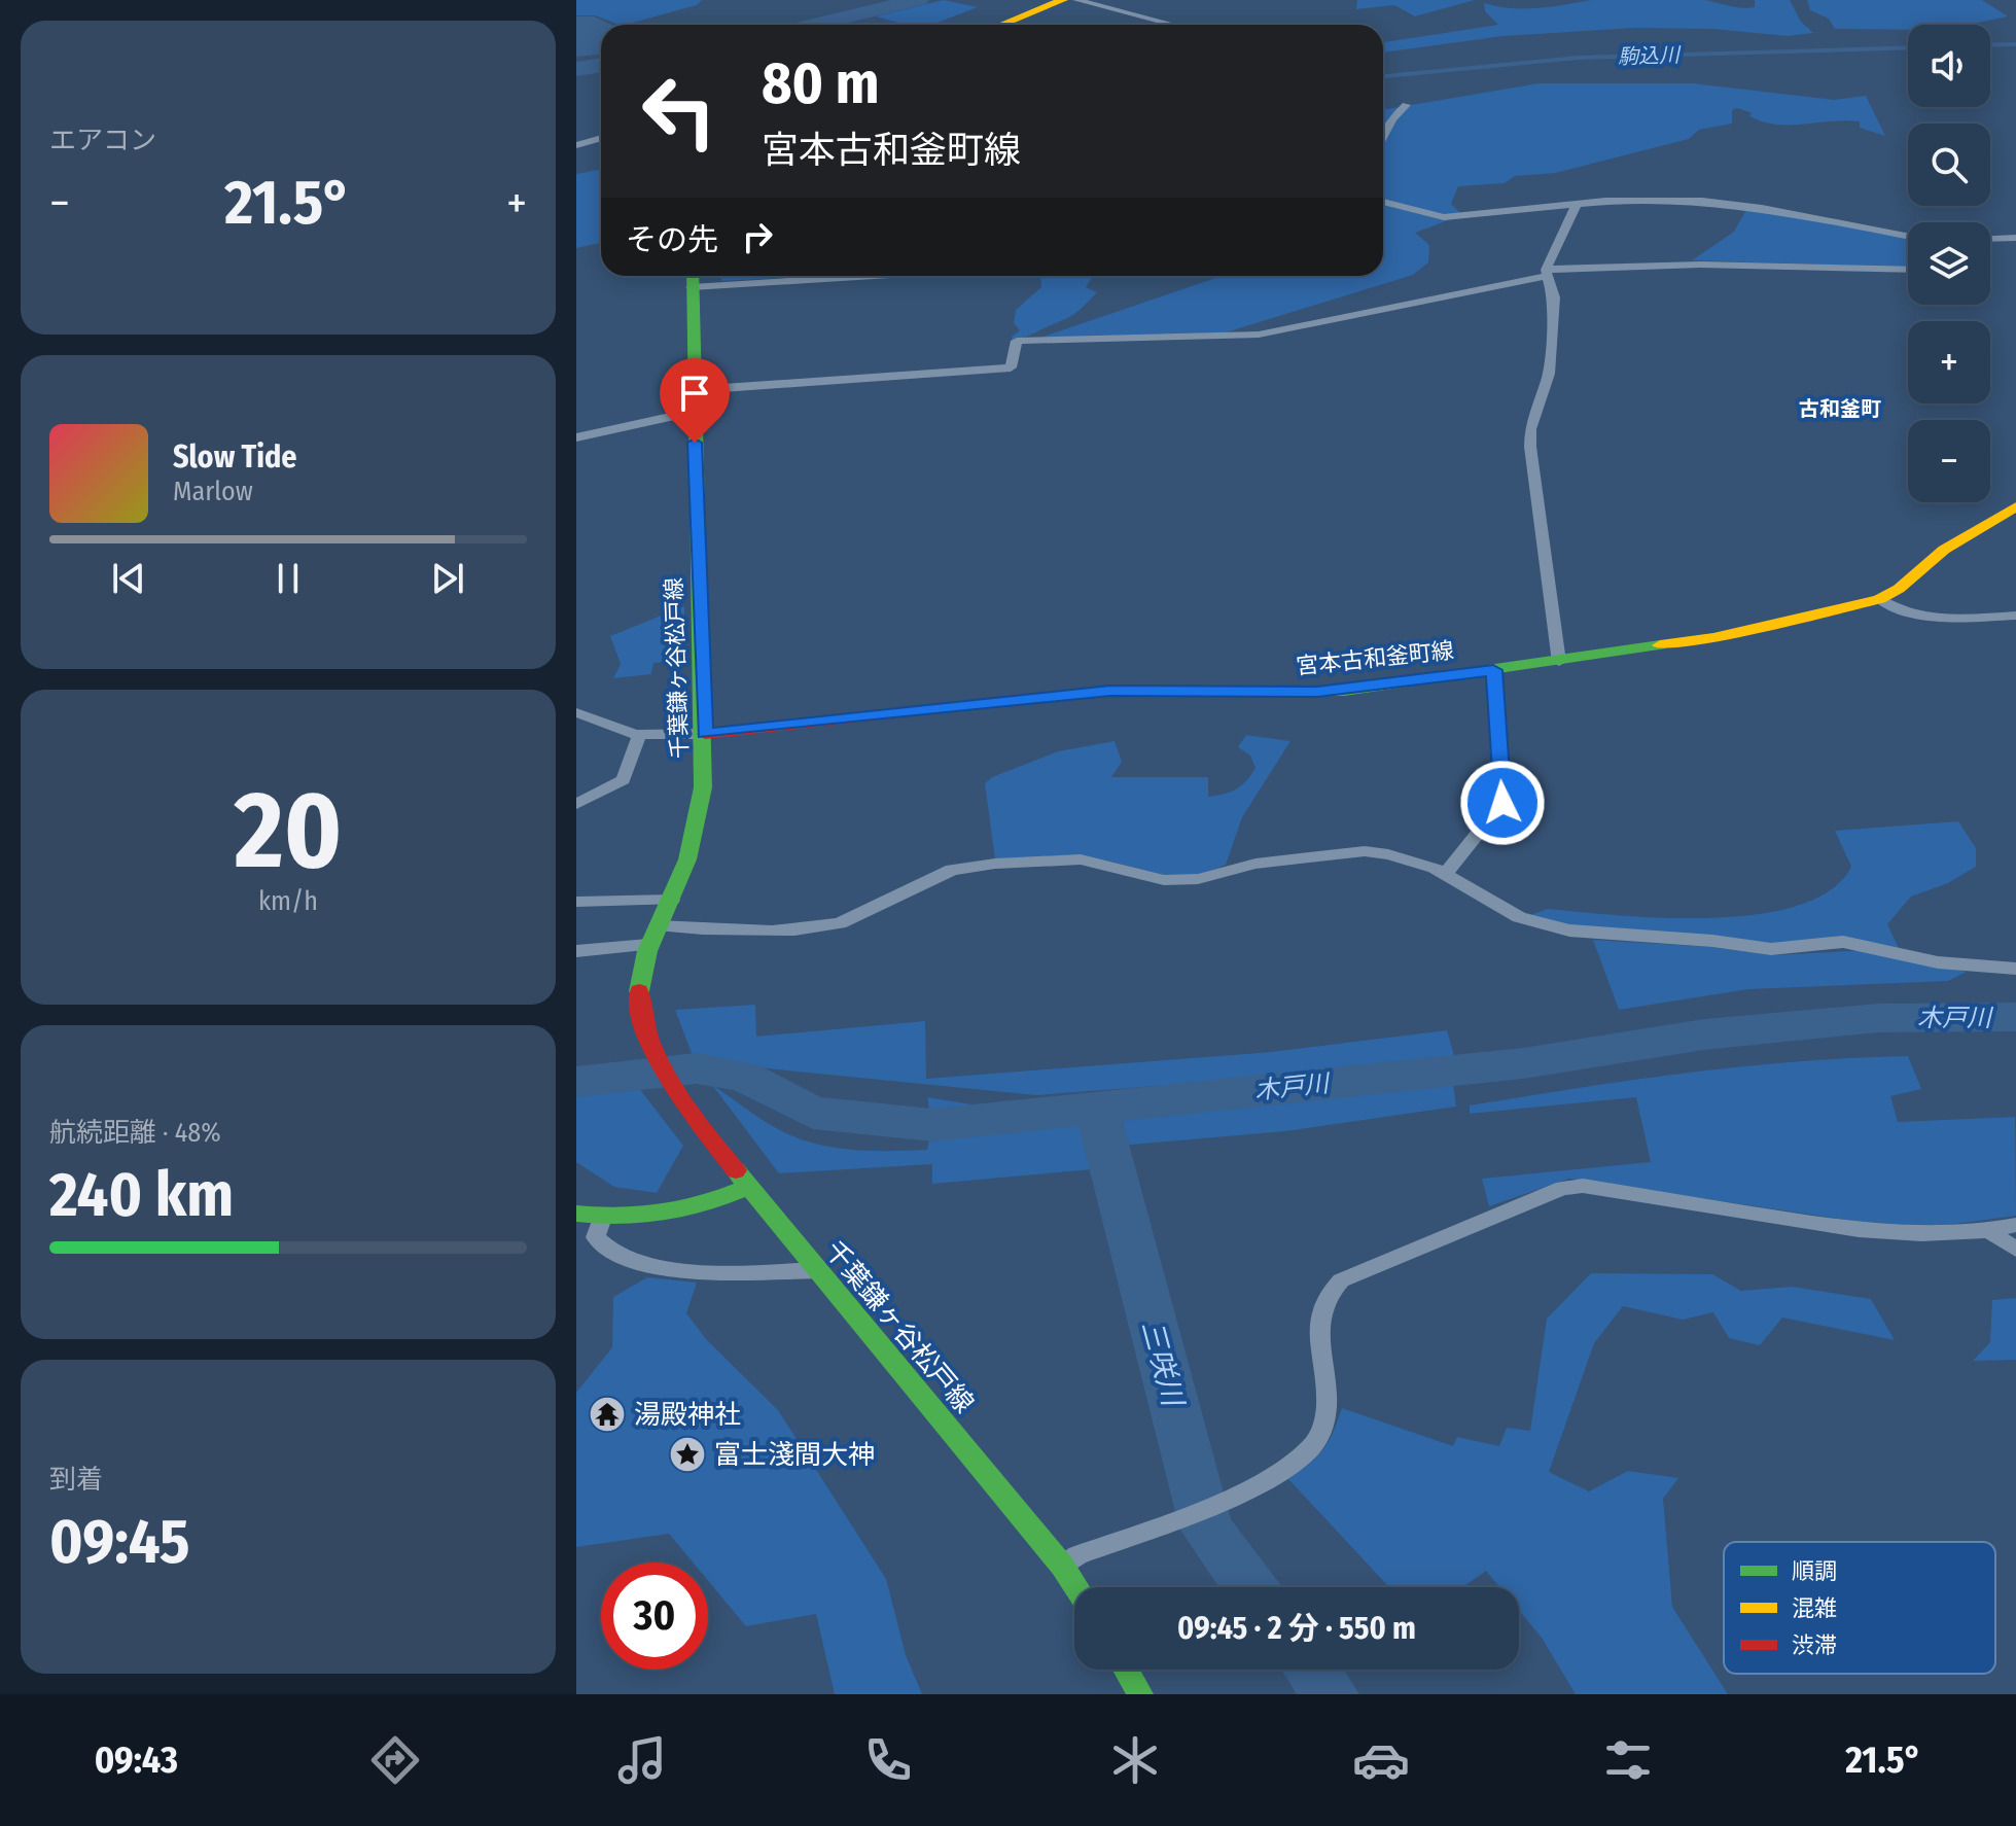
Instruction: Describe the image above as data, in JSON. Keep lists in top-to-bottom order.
{
  "streets": {
    "main road": ["宮本古和釜町線", "千葉鎌ヶ谷松戸線"]
  },
  "crossings": [
    ["宮本古和釜町線", "千葉鎌ヶ谷松戸線"]
  ],
  "districts": ["古和釜町"],
  "water": ["駒込川", "木戸川", "三咲川"],
  "places": {
    "temple": ["湯殿神社"],
    "place": ["富士淺間大神"]
  },
  "legend": ["順調", "混雑", "渋滞"],
  "page": {
    "tile": [
      "エアコン",
      ["20", "km/h"],
      ["航続距離 · 48%", "240 km"],
      ["到着", "09:45"]
    ],
    "map_buttons": ["+", "−"],
    "turn": ["80 m", "宮本古和釜町線"],
    "heat": ["−", "21.5°", "+"],
    "then": "その先",
    "song": ["Slow Tide", "Marlow"],
    "limit": "30",
    "trip": "09:45 · 2 分 · 550 m",
    "tabs": ["09:43", "21.5°"]
  }
}
